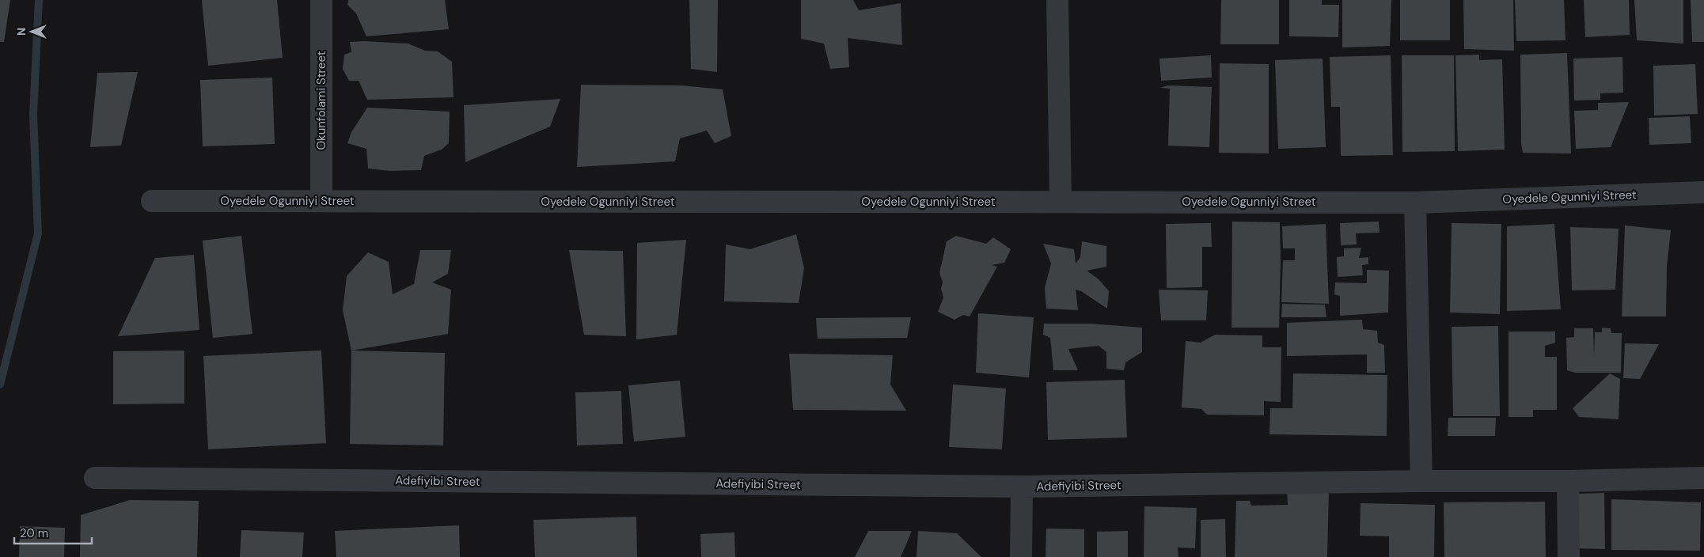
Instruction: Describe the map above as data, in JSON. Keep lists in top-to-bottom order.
{
  "streets": {
    "street": ["Okunfolami Street", "Oyedele Ogunniyi Street", "Adefiyibi Street"]
  },
  "crossings": [
    ["Okunfolami Street", "Oyedele Ogunniyi Street"]
  ],
  "scale_bar": "20 m",
  "north": "left"
}
